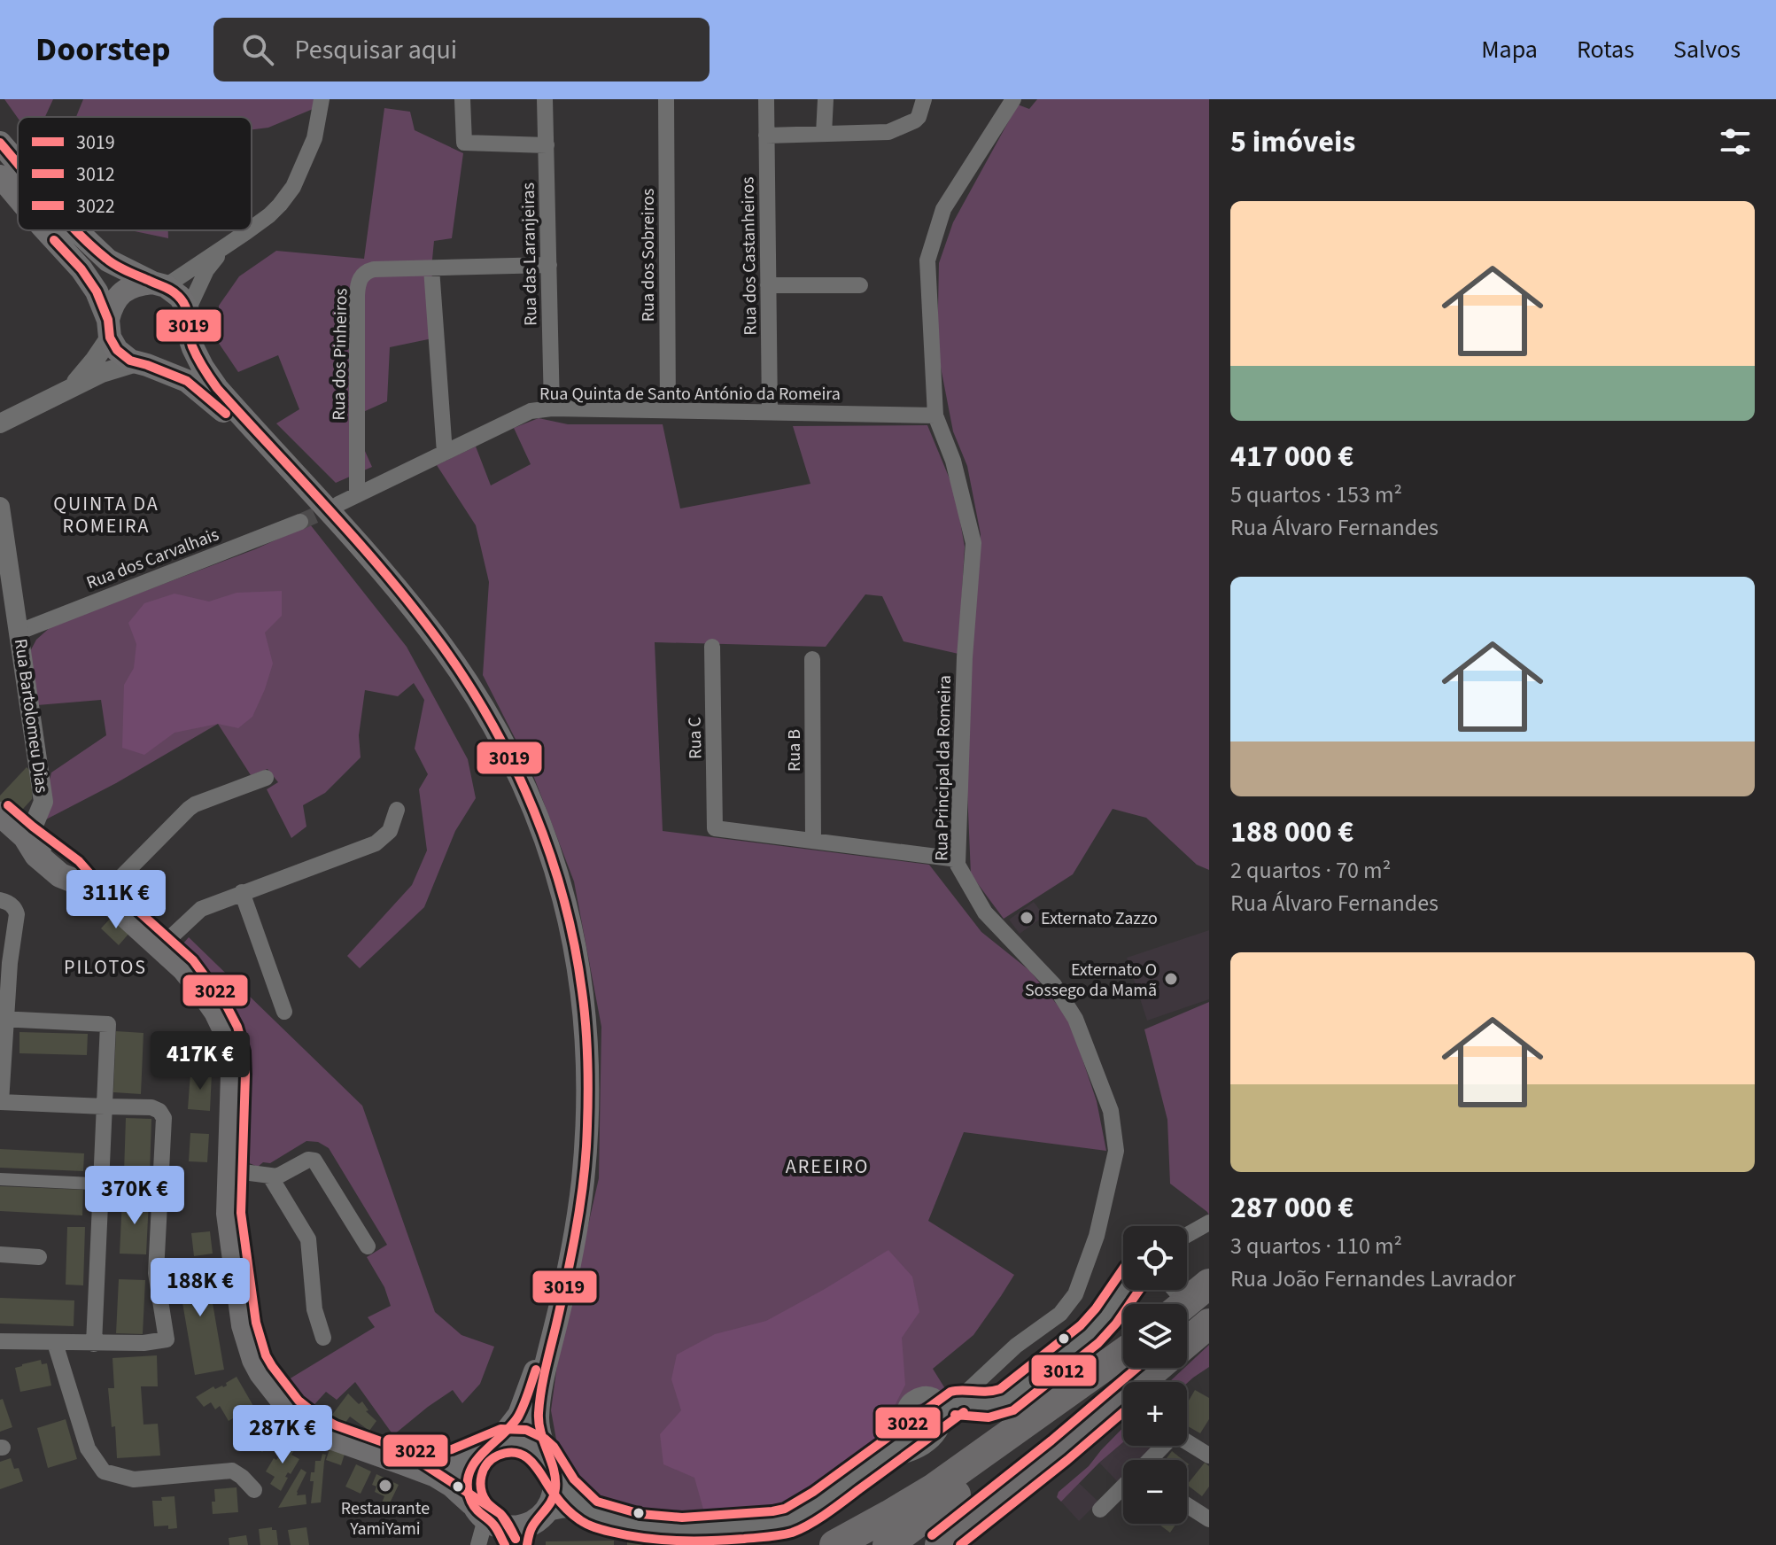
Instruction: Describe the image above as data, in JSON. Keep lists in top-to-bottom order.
{
  "streets": {
    "street": [
      "Rua das Laranjeiras",
      "Rua dos Sobreiros",
      "Rua dos Castanheiros",
      "Rua dos Pinheiros",
      "Rua Quinta de Santo António da Romeira",
      "Rua dos Carvalhais",
      "Rua Bartolomeu Dias",
      "Rua C",
      "Rua B",
      "Rua Principal da Romeira"
    ]
  },
  "crossings": [
    ["Rua das Laranjeiras", "Rua dos Pinheiros"],
    ["Rua das Laranjeiras", "Rua Quinta de Santo António da Romeira"],
    ["Rua dos Sobreiros", "Rua Quinta de Santo António da Romeira"],
    ["Rua dos Castanheiros", "Rua Quinta de Santo António da Romeira"],
    ["Rua dos Pinheiros", "Rua Quinta de Santo António da Romeira"],
    ["Rua Quinta de Santo António da Romeira", "Rua Principal da Romeira"],
    ["Rua dos Carvalhais", "Rua Bartolomeu Dias"],
    ["Rua C", "Rua B"]
  ],
  "districts": ["QUINTA DA ROMEIRA", "PILOTOS", "AREEIRO"],
  "places": ["Externato Zazzo", "Externato O Sossego da Mamã", "Restaurante YamiYami"],
  "lines": ["transit line 3019", "transit line 3022", "transit line 3012"],
  "legend": ["3019", "3012", "3022"],
  "page": {
    "header": "Doorstep",
    "search": "Pesquisar aqui",
    "nav": ["Mapa", "Rotas", "Salvos"],
    "heading": "5 imóveis",
    "list": [
      {
        "name": "417 000 €",
        "note": "5 quartos · 153 m² · Rua Álvaro Fernandes"
      },
      {
        "name": "188 000 €",
        "note": "2 quartos · 70 m² · Rua Álvaro Fernandes"
      },
      {
        "name": "287 000 €",
        "note": "3 quartos · 110 m² · Rua João Fernandes Lavrador"
      }
    ],
    "price": [
      "311K €",
      "417K €",
      "370K €",
      "188K €",
      "287K €"
    ],
    "map_buttons": ["+", "−"]
  }
}
